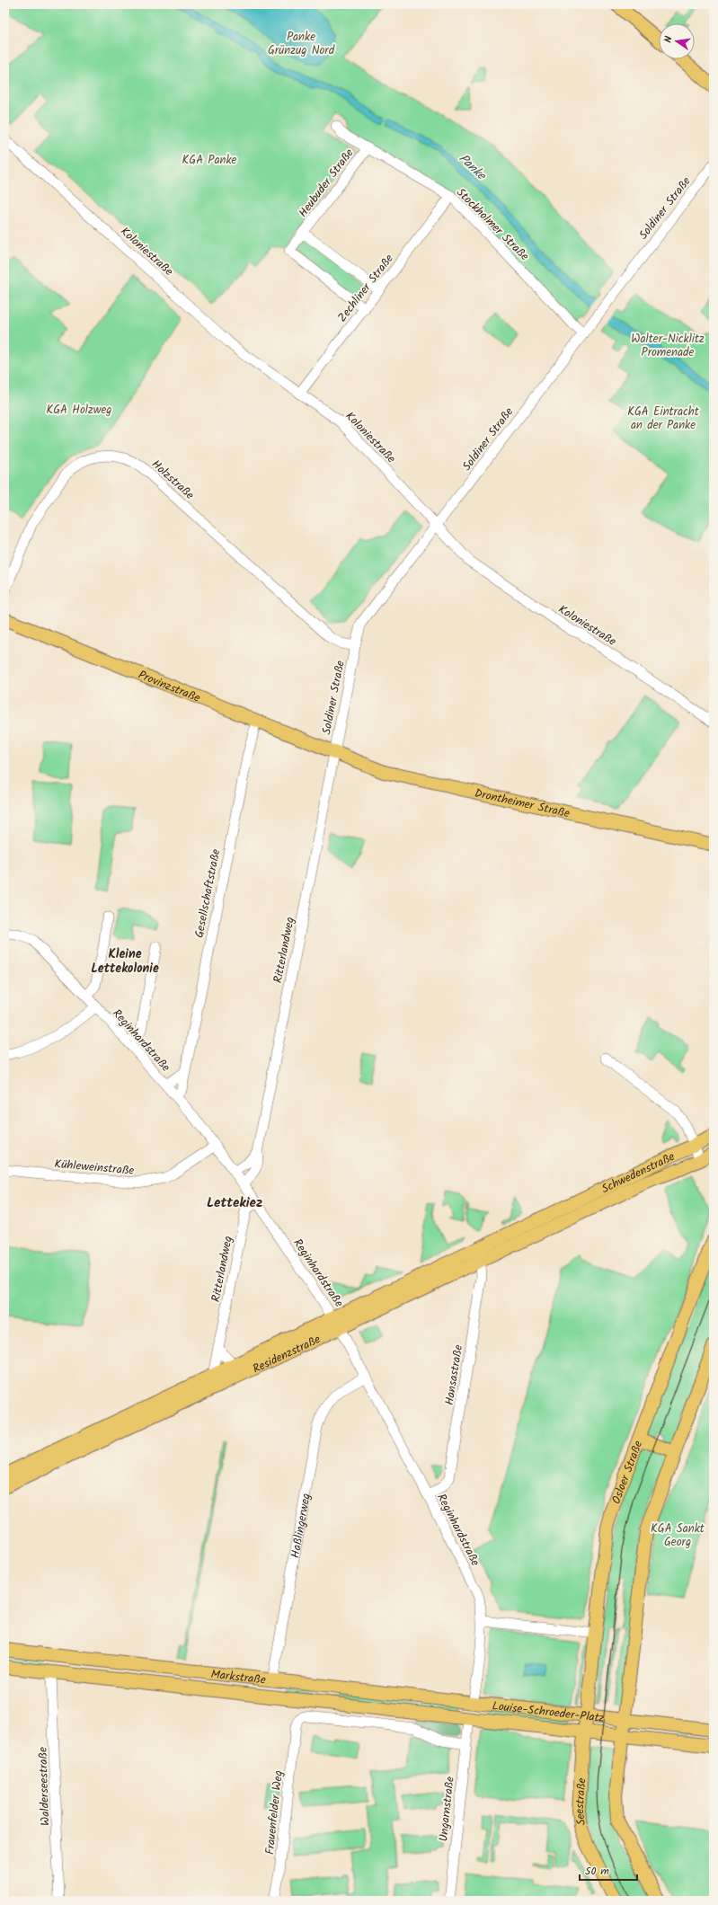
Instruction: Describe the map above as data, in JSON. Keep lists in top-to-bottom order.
{
  "streets": {
    "main road": [
      "Provinzstraße",
      "Drontheimer Straße",
      "Schwedenstraße",
      "Residenzstraße",
      "Osloer Straße",
      "Haßlingerweg",
      "Markstraße",
      "Louise-Schroeder-Platz",
      "Seestraße"
    ],
    "street": [
      "Heubuder Straße",
      "Soldiner Straße",
      "Stockholmer Straße",
      "Koloniestraße",
      "Zechliner Straße",
      "Holzstraße",
      "Gesellschaftstraße",
      "Ritterlandweg",
      "Reginhardstraße",
      "Kühleweinstraße",
      "Hansastraße",
      "Walderseestraße",
      "Ungarnstraße",
      "Frauenfelder Weg"
    ]
  },
  "crossings": [
    ["Heubuder Straße", "Stockholmer Straße"],
    ["Heubuder Straße", "Zechliner Straße"],
    ["Soldiner Straße", "Stockholmer Straße"],
    ["Soldiner Straße", "Koloniestraße"],
    ["Soldiner Straße", "Holzstraße"],
    ["Soldiner Straße", "Provinzstraße"],
    ["Soldiner Straße", "Drontheimer Straße"],
    ["Soldiner Straße", "Ritterlandweg"],
    ["Stockholmer Straße", "Zechliner Straße"],
    ["Koloniestraße", "Zechliner Straße"],
    ["Provinzstraße", "Drontheimer Straße"],
    ["Provinzstraße", "Gesellschaftstraße"],
    ["Provinzstraße", "Ritterlandweg"],
    ["Drontheimer Straße", "Ritterlandweg"],
    ["Gesellschaftstraße", "Reginhardstraße"],
    ["Ritterlandweg", "Reginhardstraße"],
    ["Ritterlandweg", "Residenzstraße"],
    ["Reginhardstraße", "Kühleweinstraße"],
    ["Reginhardstraße", "Residenzstraße"],
    ["Reginhardstraße", "Hansastraße"],
    ["Reginhardstraße", "Haßlingerweg"],
    ["Reginhardstraße", "Markstraße"],
    ["Reginhardstraße", "Louise-Schroeder-Platz"],
    ["Schwedenstraße", "Residenzstraße"],
    ["Residenzstraße", "Hansastraße"],
    ["Osloer Straße", "Louise-Schroeder-Platz"],
    ["Osloer Straße", "Seestraße"],
    ["Haßlingerweg", "Markstraße"],
    ["Markstraße", "Louise-Schroeder-Platz"],
    ["Markstraße", "Walderseestraße"],
    ["Markstraße", "Ungarnstraße"],
    ["Louise-Schroeder-Platz", "Seestraße"],
    ["Louise-Schroeder-Platz", "Ungarnstraße"],
    ["Ungarnstraße", "Frauenfelder Weg"]
  ],
  "districts": ["Kleine Lettekolonie", "Lettekiez"],
  "water": ["Panke"],
  "parks": [
    "Panke Grünzug Nord",
    "KGA Panke",
    "Walter-Nicklitz Promenade",
    "KGA Holzweg",
    "KGA Eintracht an der Panke",
    "KGA Sankt Georg"
  ],
  "scale_bar": "50 m",
  "north": "left"
}
